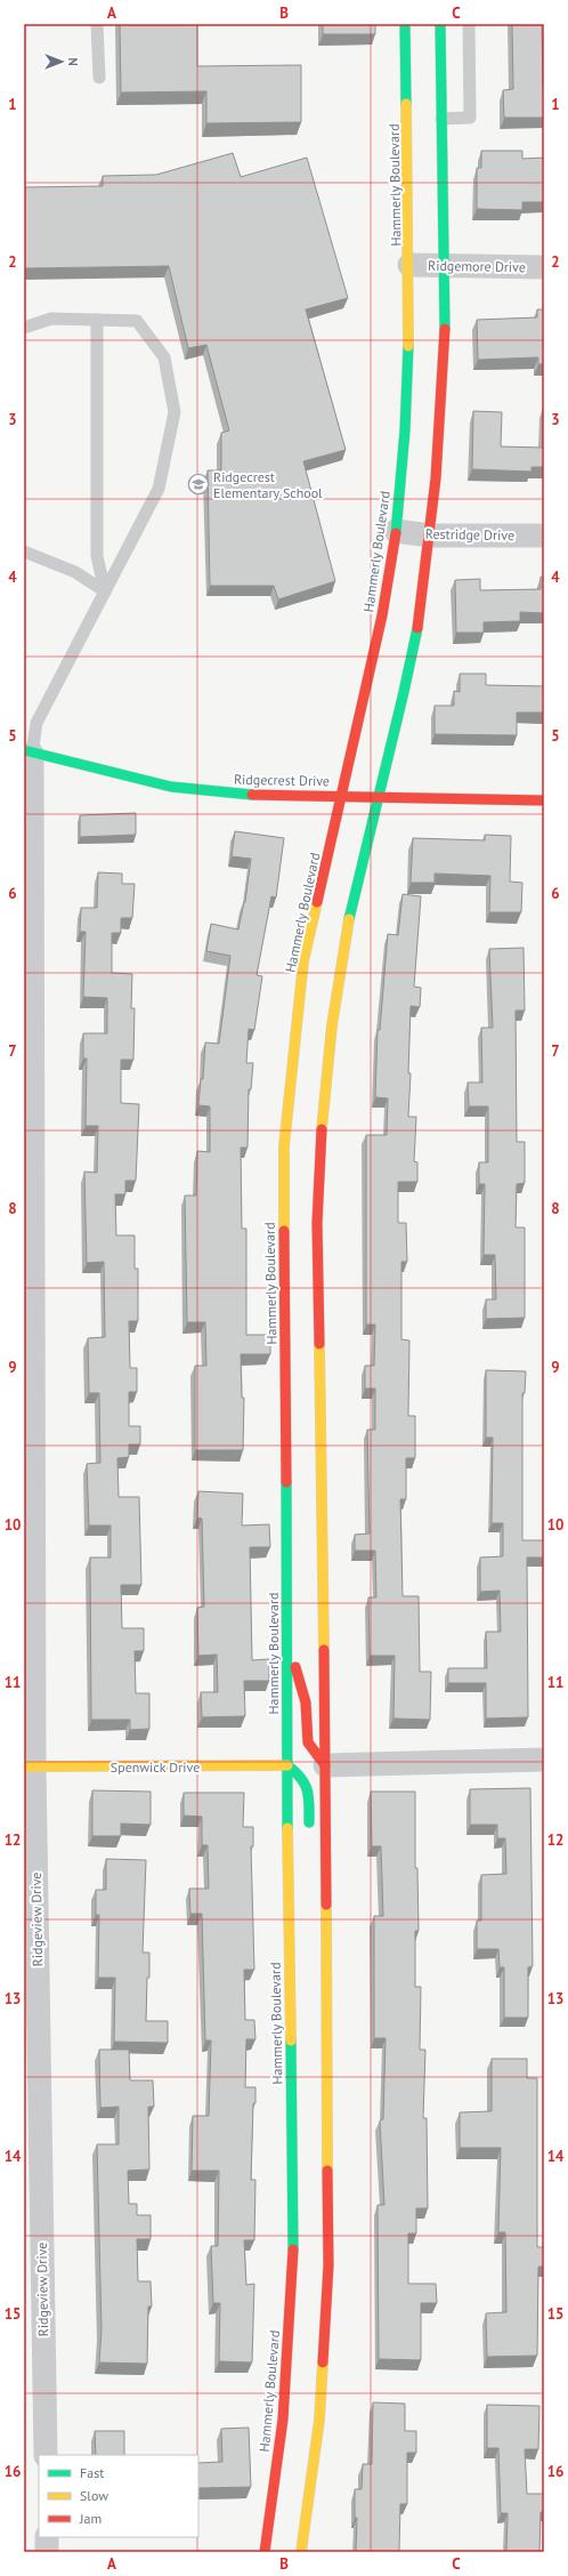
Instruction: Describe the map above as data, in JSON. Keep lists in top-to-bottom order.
{
  "streets": {
    "main road": ["Hammerly Boulevard", "Ridgecrest Drive", "Spenwick Drive"],
    "street": ["Ridgemore Drive", "Restridge Drive", "Ridgeview Drive"]
  },
  "crossings": [
    ["Hammerly Boulevard", "Ridgemore Drive"],
    ["Hammerly Boulevard", "Restridge Drive"],
    ["Hammerly Boulevard", "Ridgecrest Drive"],
    ["Hammerly Boulevard", "Spenwick Drive"],
    ["Ridgecrest Drive", "Ridgeview Drive"],
    ["Spenwick Drive", "Ridgeview Drive"]
  ],
  "places": {
    "school or university": ["Ridgecrest Elementary School"]
  },
  "legend": ["Fast", "Slow", "Jam"],
  "north": "right",
  "grid": {
    "columns": ["A", "B", "C"],
    "rows": [
      "1",
      "2",
      "3",
      "4",
      "5",
      "6",
      "7",
      "8",
      "9",
      "10",
      "11",
      "12",
      "13",
      "14",
      "15",
      "16"
    ]
  }
}
